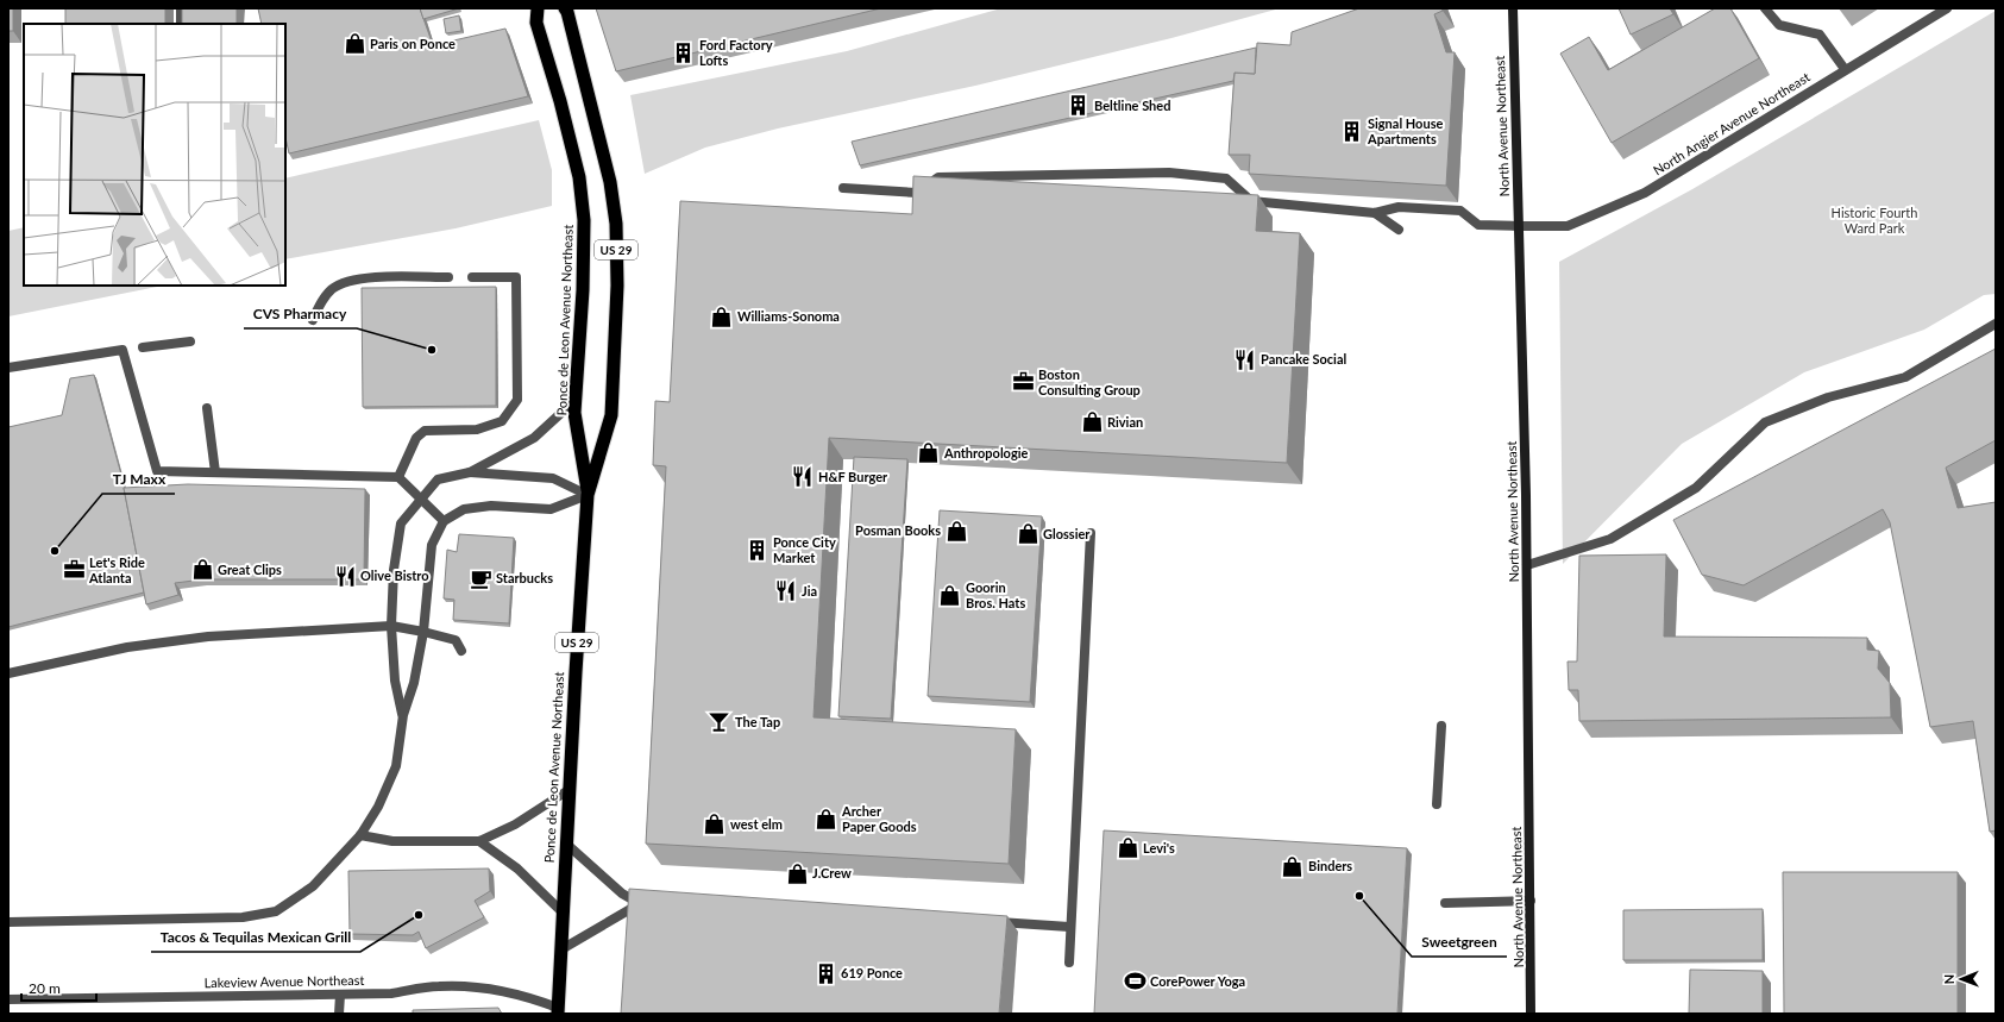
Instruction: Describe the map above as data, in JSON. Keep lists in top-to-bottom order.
{
  "streets": {
    "highway": ["US 29", "Ponce de Leon Avenue Northeast"],
    "main road": ["North Avenue Northeast"],
    "street": ["North Angier Avenue Northeast", "Lakeview Avenue Northeast"]
  },
  "crossings": [
    ["North Angier Avenue Northeast", "North Avenue Northeast"],
    ["Ponce de Leon Avenue Northeast", "Lakeview Avenue Northeast"]
  ],
  "parks": ["Historic Fourth Ward Park"],
  "places": {
    "shop": [
      "Paris on Ponce",
      "Williams-Sonoma",
      "Rivian",
      "Anthropologie",
      "Posman Books",
      "Glossier",
      "Great Clips",
      "Goorin Bros. Hats",
      "Archer Paper Goods",
      "west elm",
      "Levi's",
      "Binders",
      "J.Crew"
    ],
    "building": [
      "Ford Factory Lofts",
      "Beltline Shed",
      "Signal House Apartments",
      "Ponce City Market",
      "619 Ponce"
    ],
    "other": [
      "CVS Pharmacy",
      "TJ Maxx",
      "Sweetgreen",
      "Tacos & Tequilas Mexican Grill"
    ],
    "restaurant": [
      "Pancake Social",
      "H&F Burger",
      "Olive Bistro",
      "Jia"
    ],
    "office": ["Boston Consulting Group", "Let's Ride Atlanta"],
    "cafe": ["Starbucks"],
    "bar": ["The Tap"],
    "sports": ["CorePower Yoga"]
  },
  "scale_bar": "20 m",
  "north": "left"
}
